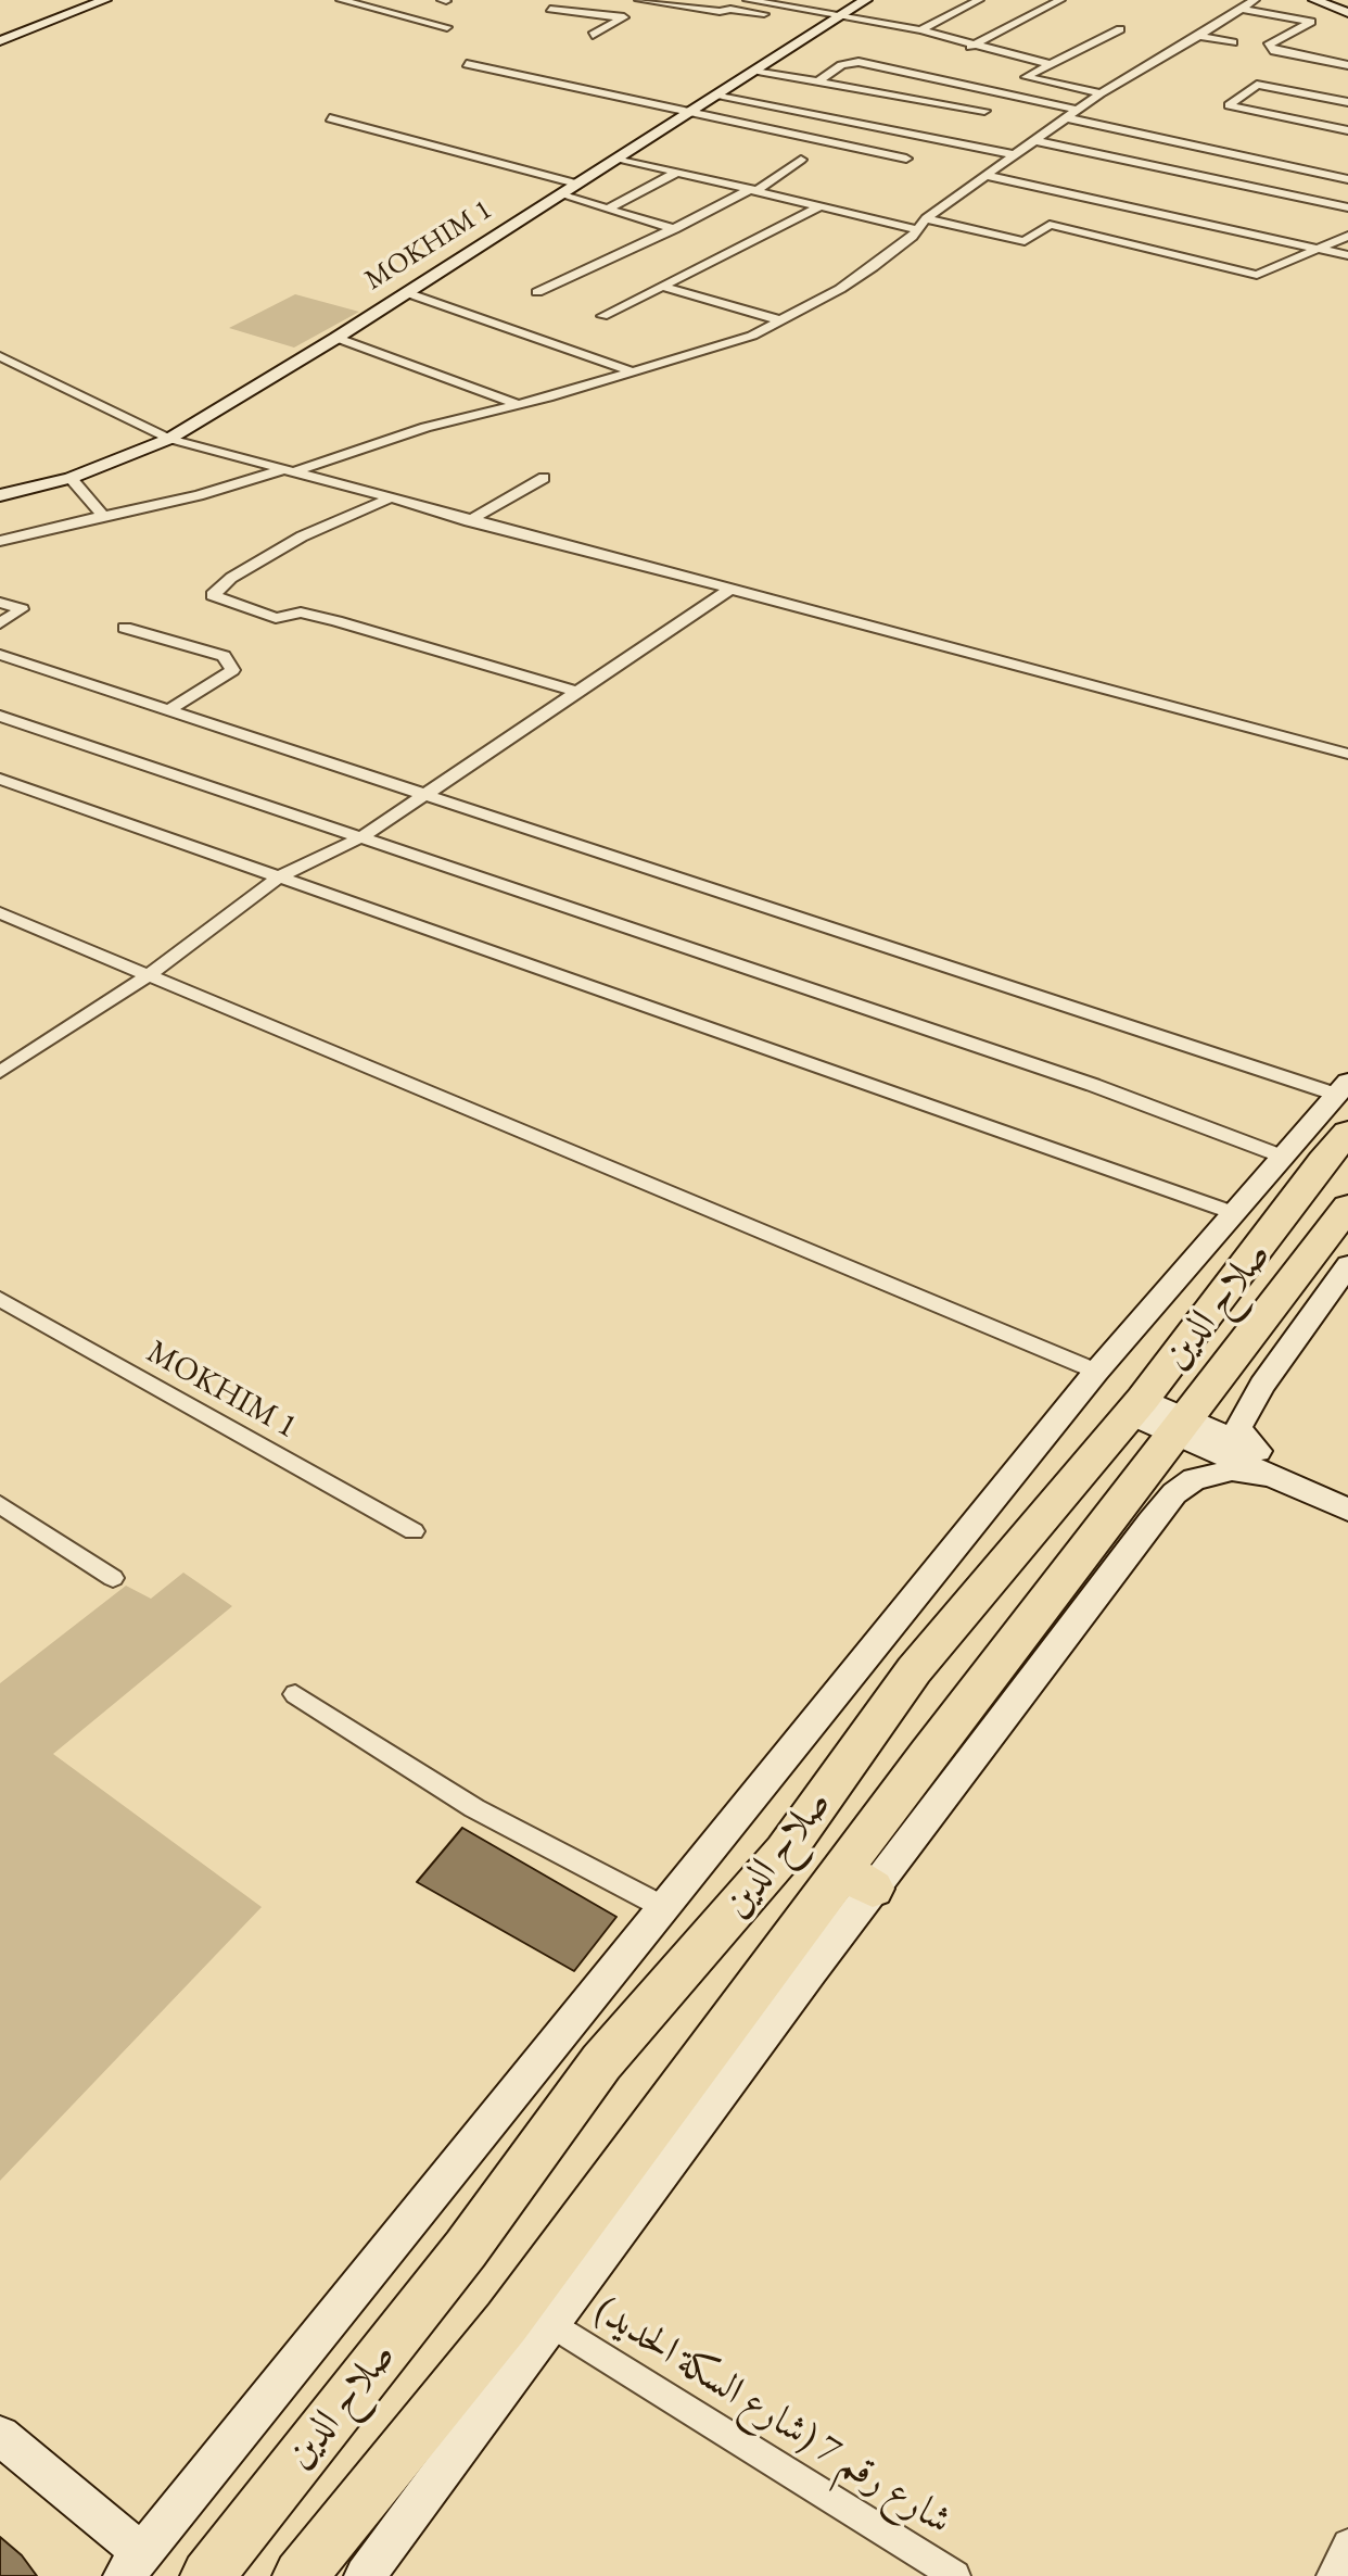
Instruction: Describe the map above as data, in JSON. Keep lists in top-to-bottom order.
{
  "streets": {
    "highway": ["صلاح الدين"],
    "street": ["MOKHIM 1", "شارع رقم 7 (شارع السكة الحديد)"]
  }
}
